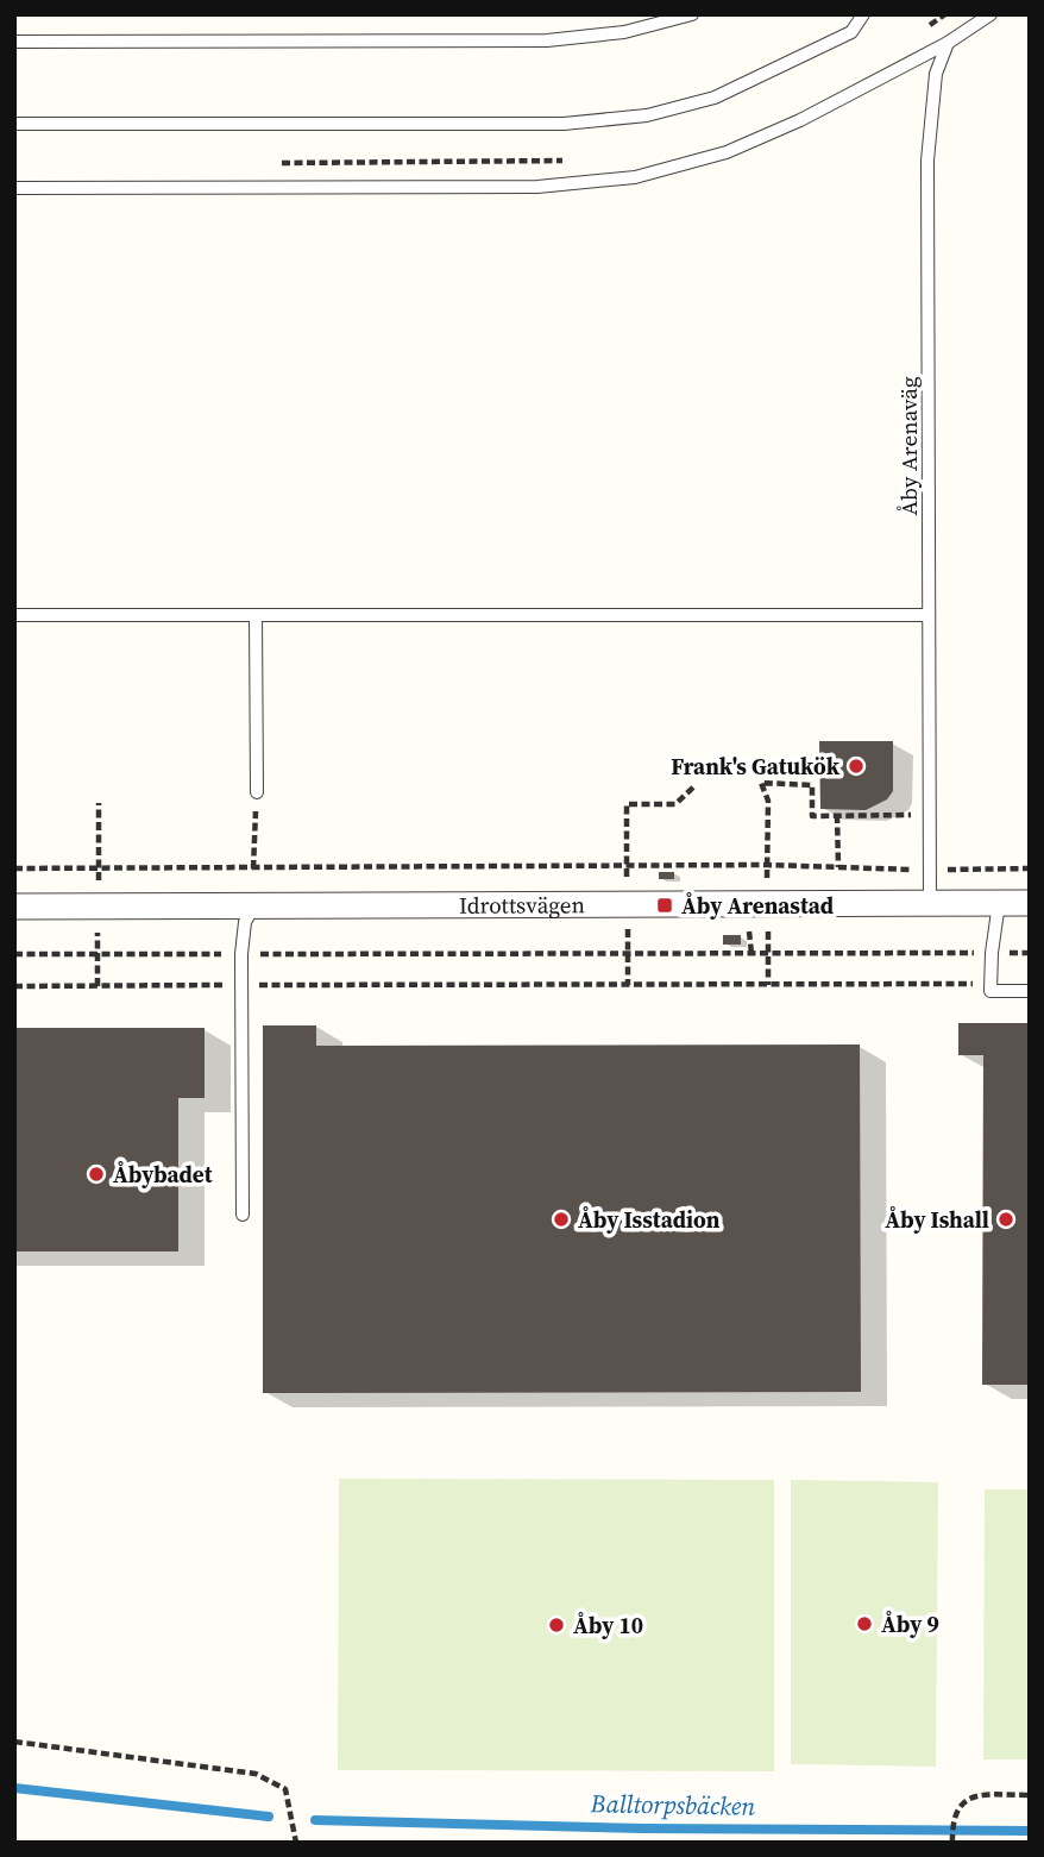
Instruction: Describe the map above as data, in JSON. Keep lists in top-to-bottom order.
{
  "streets": {
    "street": ["Idrottsvägen"],
    "lane": ["Åby Arenaväg"]
  },
  "crossings": [
    ["Åby Arenaväg", "Idrottsvägen"]
  ],
  "water": ["Balltorpsbäcken"],
  "places": {
    "other": [
      "Frank's Gatukök",
      "Åbybadet",
      "Åby Isstadion",
      "Åby Ishall",
      "Åby 9",
      "Åby 10"
    ],
    "transit": ["Åby Arenastad"]
  }
}
